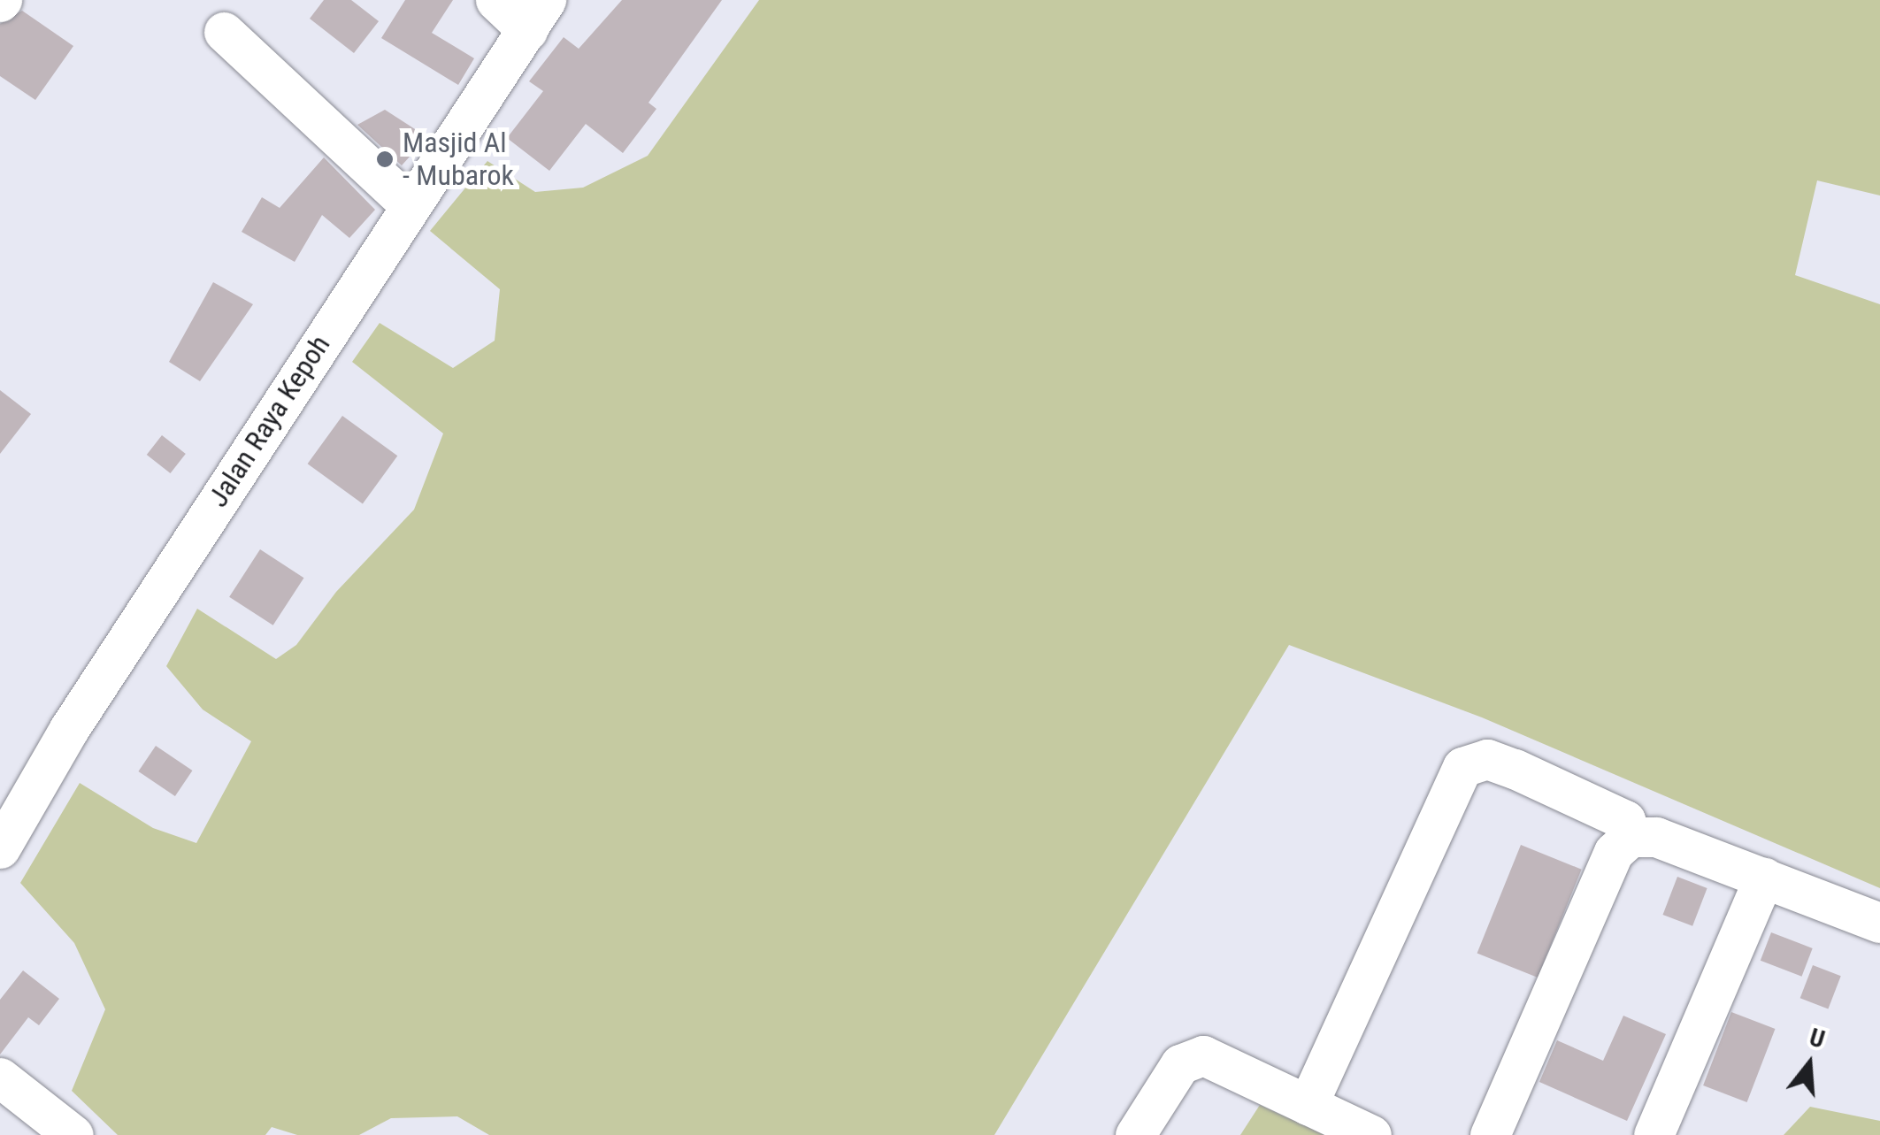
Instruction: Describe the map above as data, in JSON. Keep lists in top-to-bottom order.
{
  "streets": {
    "street": ["Jalan Raya Kepoh"]
  },
  "places": ["Masjid Al - Mubarok"],
  "north": "top"
}
